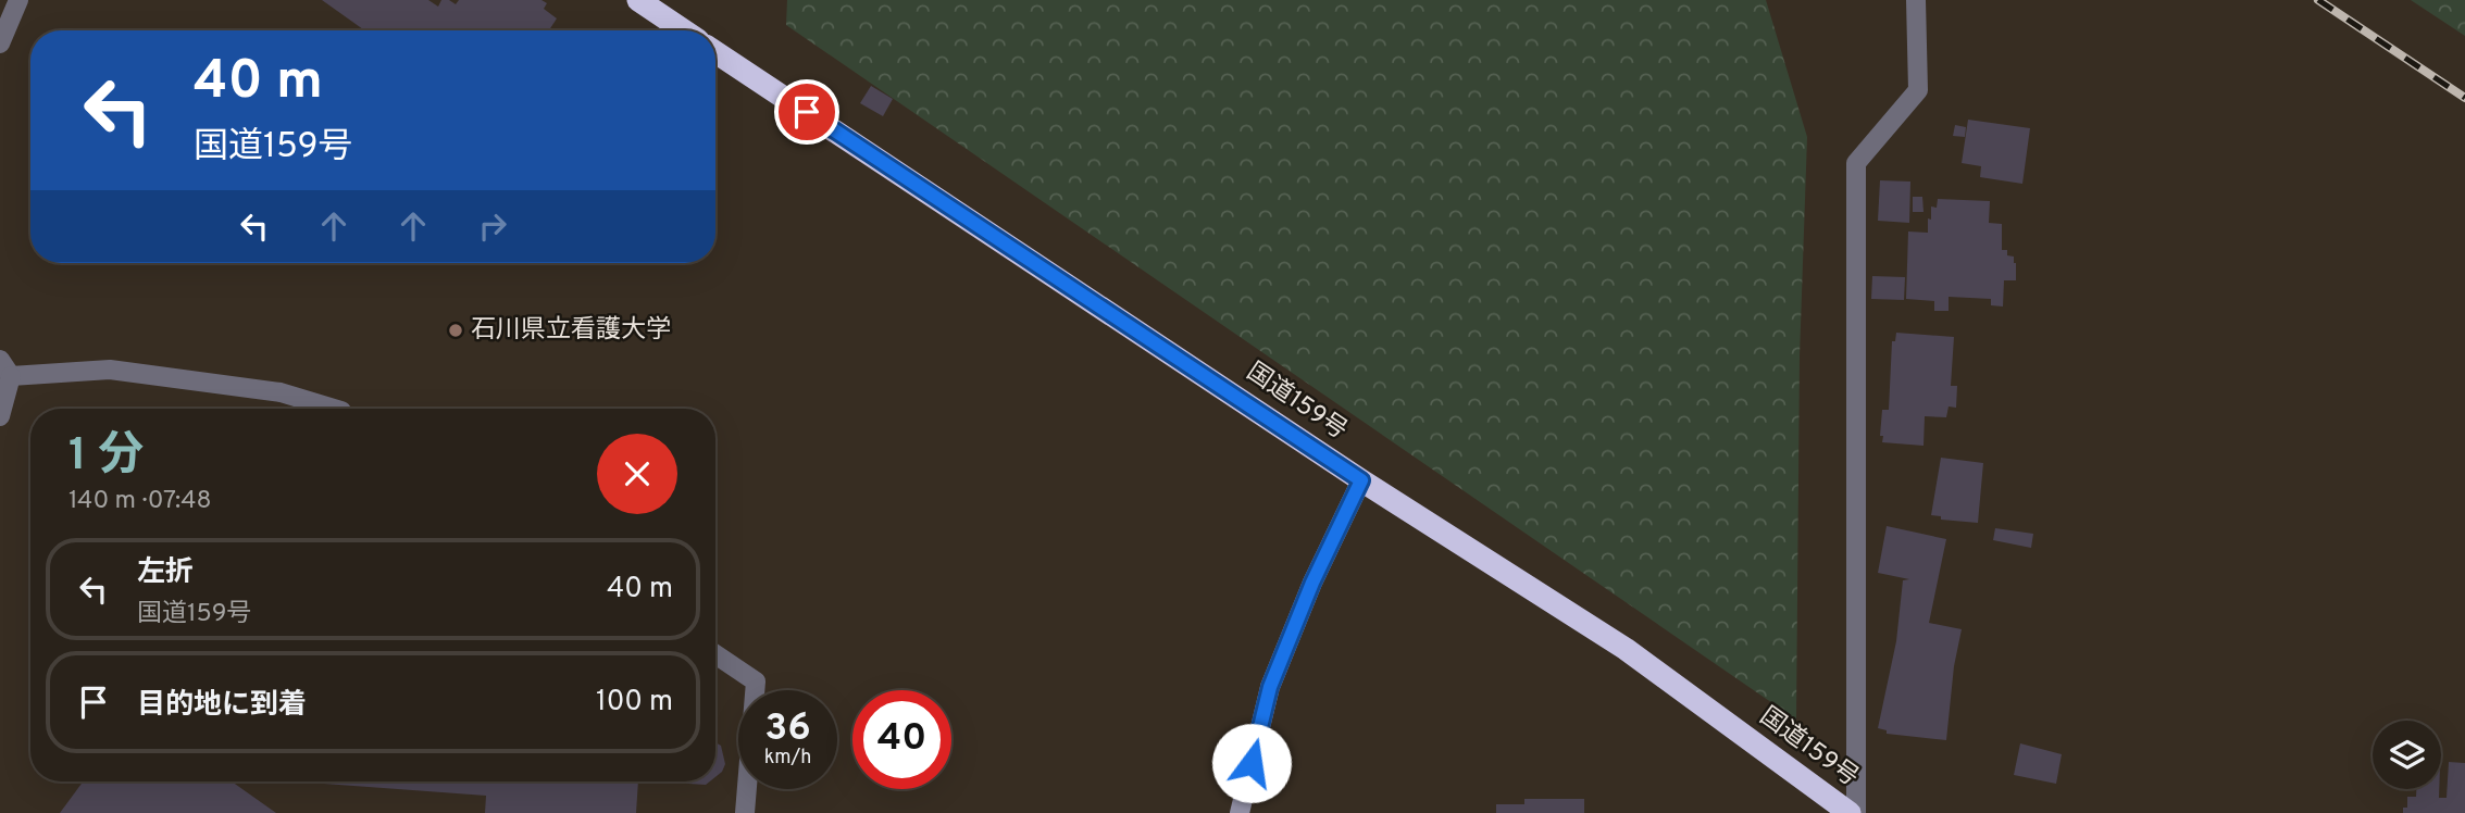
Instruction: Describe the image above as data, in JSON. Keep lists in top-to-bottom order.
{
  "streets": {
    "highway": ["国道159号"]
  },
  "places": ["石川県立看護大学"],
  "page": {
    "turn": ["40 m", "国道159号"],
    "heading": ["1 分", "140 m · 07:48"],
    "list": [
      {
        "name": "左折",
        "note": "国道159号",
        "value": "40 m"
      },
      {
        "name": "目的地に到着",
        "value": "100 m"
      }
    ],
    "speed": "36 km/h",
    "limit": "40"
  }
}
